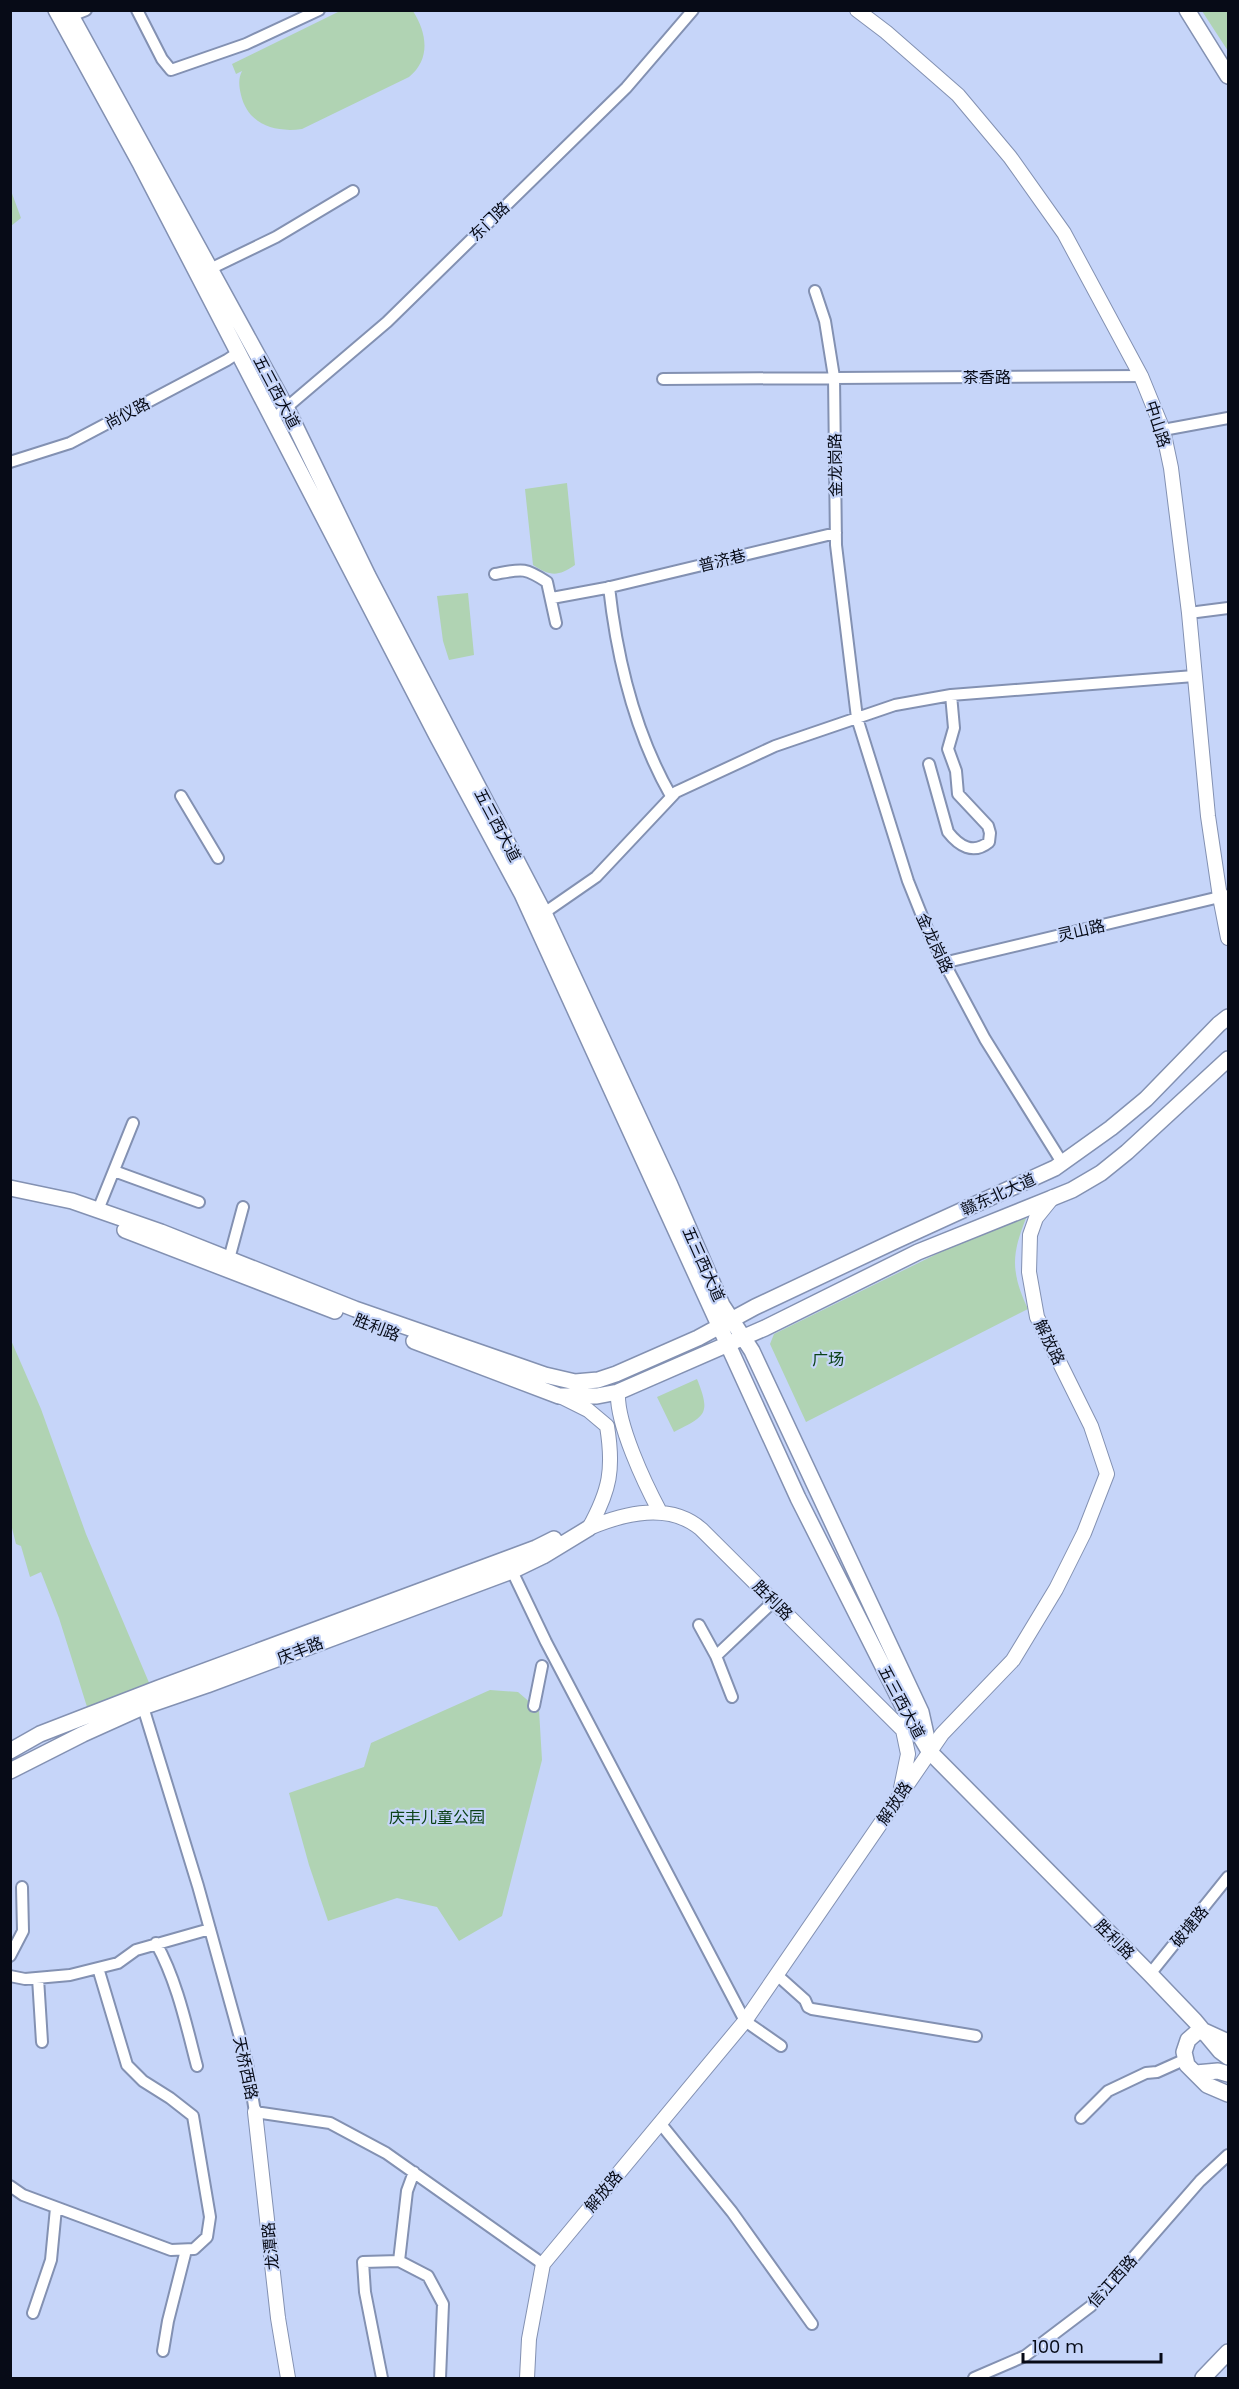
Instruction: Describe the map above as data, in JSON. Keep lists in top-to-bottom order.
{
  "streets": {
    "main road": [
      "五三西大道",
      "赣东北大道",
      "胜利路",
      "庆丰路"
    ],
    "street": [
      "东门路",
      "茶香路",
      "尚仪路",
      "中山路",
      "金龙岗路",
      "普济巷",
      "灵山路",
      "解放路",
      "破塘路",
      "天桥西路",
      "龙潭路",
      "信江西路"
    ]
  },
  "crossings": [
    ["东门路", "五三西大道"],
    ["茶香路", "中山路"],
    ["茶香路", "金龙岗路"],
    ["五三西大道", "尚仪路"],
    ["五三西大道", "赣东北大道"],
    ["五三西大道", "胜利路"],
    ["五三西大道", "解放路"],
    ["中山路", "灵山路"],
    ["金龙岗路", "普济巷"],
    ["金龙岗路", "灵山路"],
    ["金龙岗路", "赣东北大道"],
    ["赣东北大道", "胜利路"],
    ["胜利路", "解放路"],
    ["胜利路", "庆丰路"],
    ["胜利路", "破塘路"],
    ["解放路", "天桥西路"],
    ["庆丰路", "天桥西路"],
    ["天桥西路", "龙潭路"]
  ],
  "parks": ["广场", "庆丰儿童公园"],
  "scale_bar": "100 m"
}
